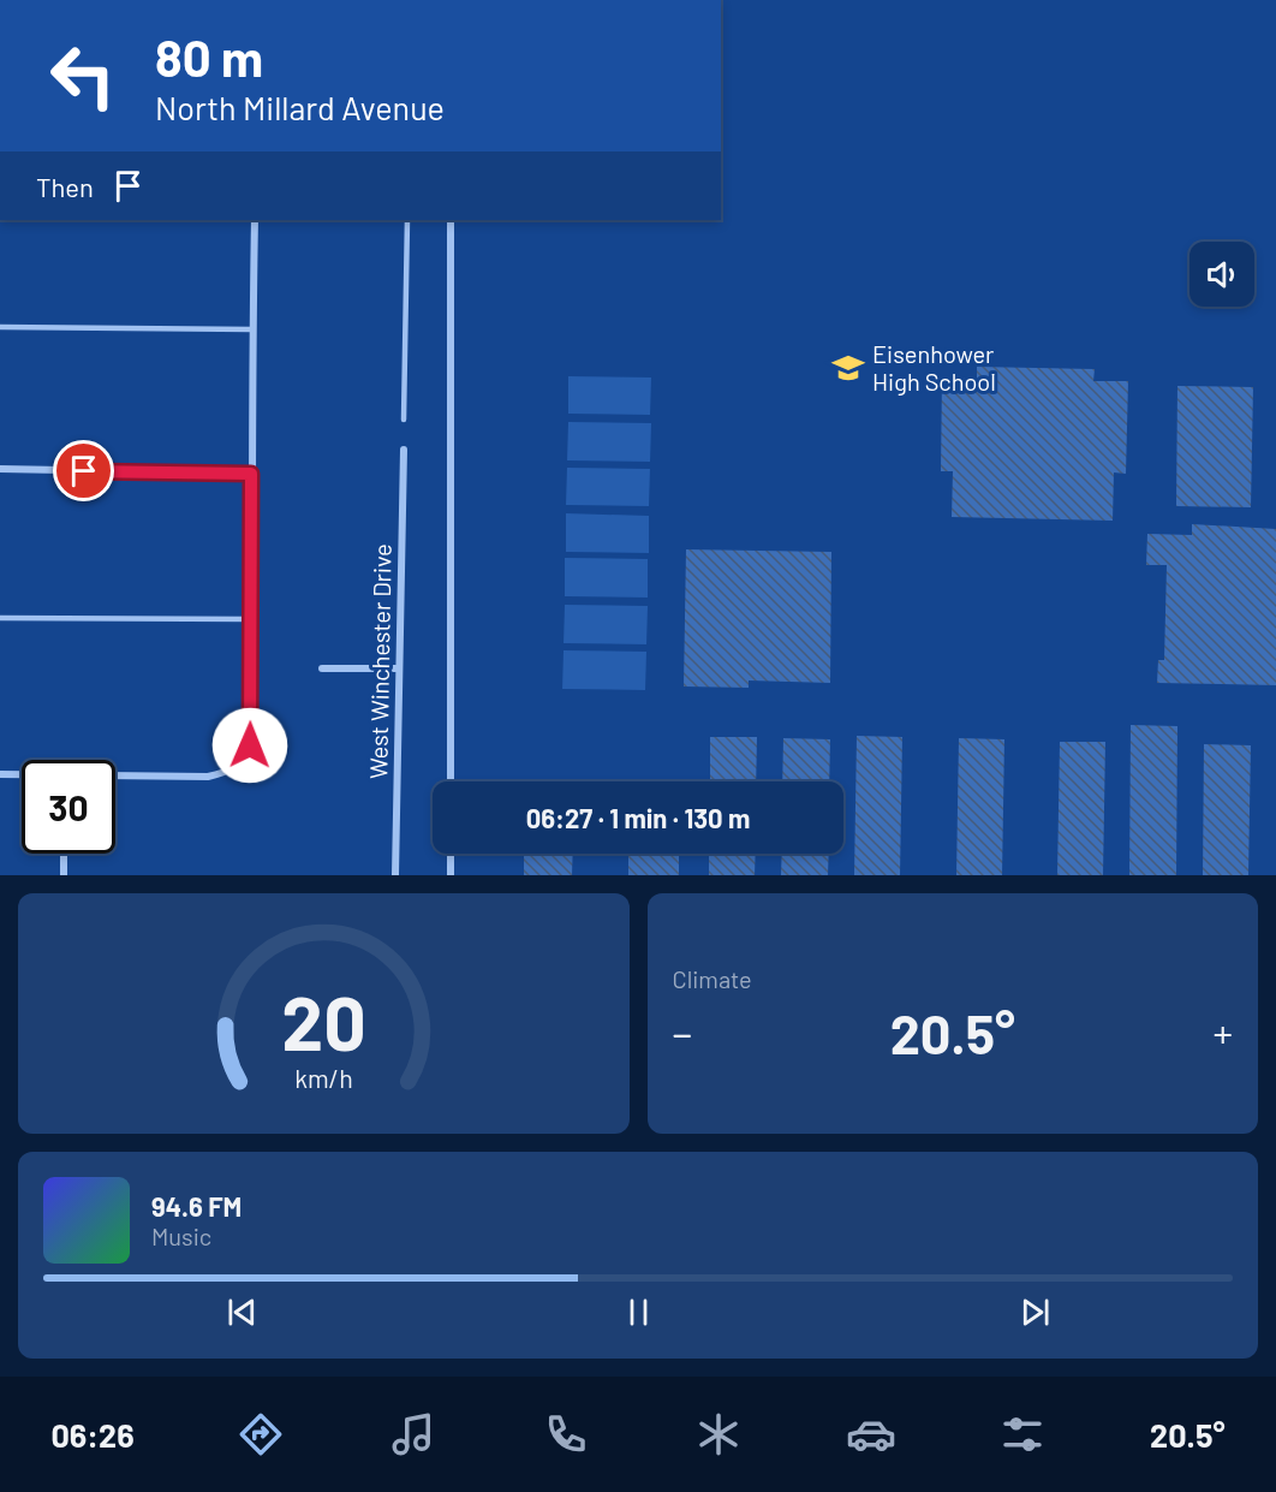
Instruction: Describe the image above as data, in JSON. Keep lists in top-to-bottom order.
{
  "streets": {
    "street": ["West Winchester Drive"]
  },
  "places": {
    "school or university": ["Eisenhower High School"]
  },
  "page": {
    "turn": ["80 m", "North Millard Avenue"],
    "then": "Then",
    "limit": "30",
    "trip": "06:27 · 1 min · 130 m",
    "tile": "Climate",
    "heat": ["−", "20.5°", "+"],
    "song": ["94.6 FM", "Music"],
    "tabs": ["06:26", "20.5°"],
    "gauge": ["20", "km/h"]
  }
}
